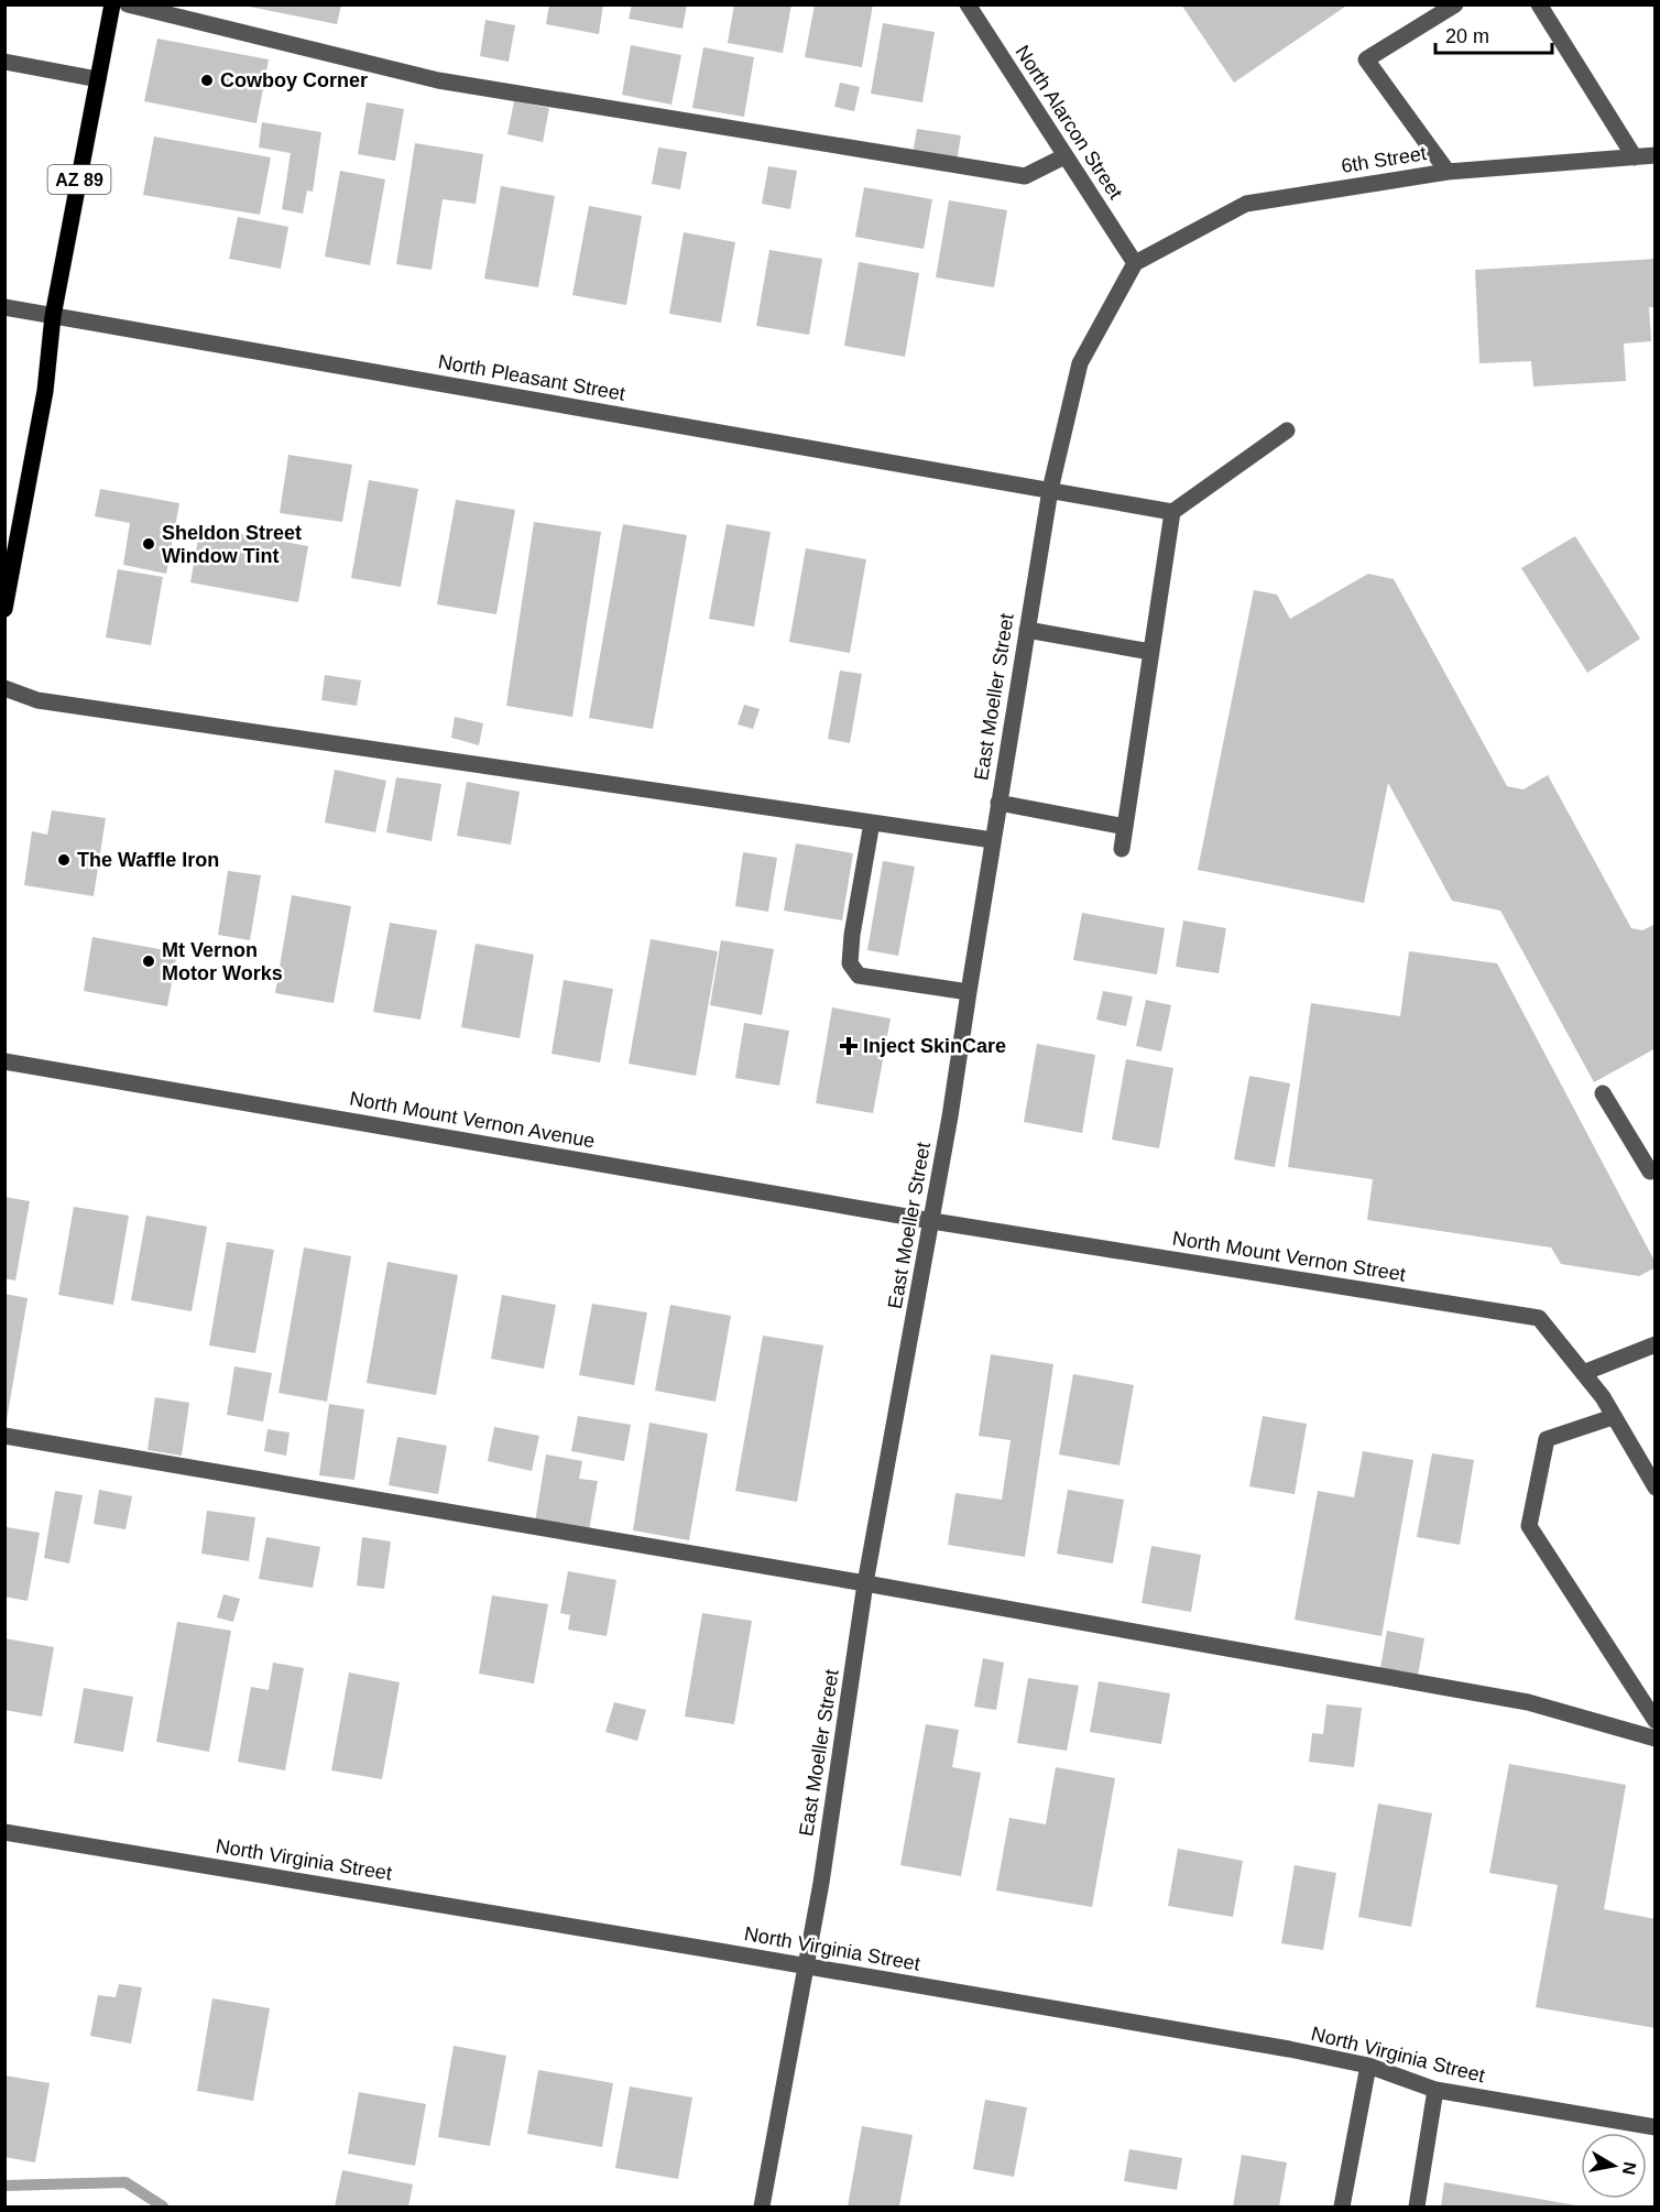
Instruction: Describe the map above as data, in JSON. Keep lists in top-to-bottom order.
{
  "streets": {
    "main road": ["AZ 89"],
    "street": [
      "North Alarcon Street",
      "6th Street",
      "North Pleasant Street",
      "East Moeller Street",
      "North Mount Vernon Avenue",
      "North Mount Vernon Street",
      "North Virginia Street"
    ]
  },
  "crossings": [
    ["North Alarcon Street", "6th Street"],
    ["North Alarcon Street", "East Moeller Street"],
    ["6th Street", "East Moeller Street"],
    ["AZ 89", "North Pleasant Street"],
    ["North Pleasant Street", "East Moeller Street"],
    ["East Moeller Street", "North Mount Vernon Avenue"],
    ["East Moeller Street", "North Mount Vernon Street"],
    ["East Moeller Street", "North Virginia Street"],
    ["North Mount Vernon Avenue", "North Mount Vernon Street"]
  ],
  "places": {
    "other": [
      "Cowboy Corner",
      "Sheldon Street Window Tint",
      "The Waffle Iron",
      "Mt Vernon Motor Works"
    ],
    "health": ["Inject SkinCare"]
  },
  "scale_bar": "20 m",
  "north": "right"
}
